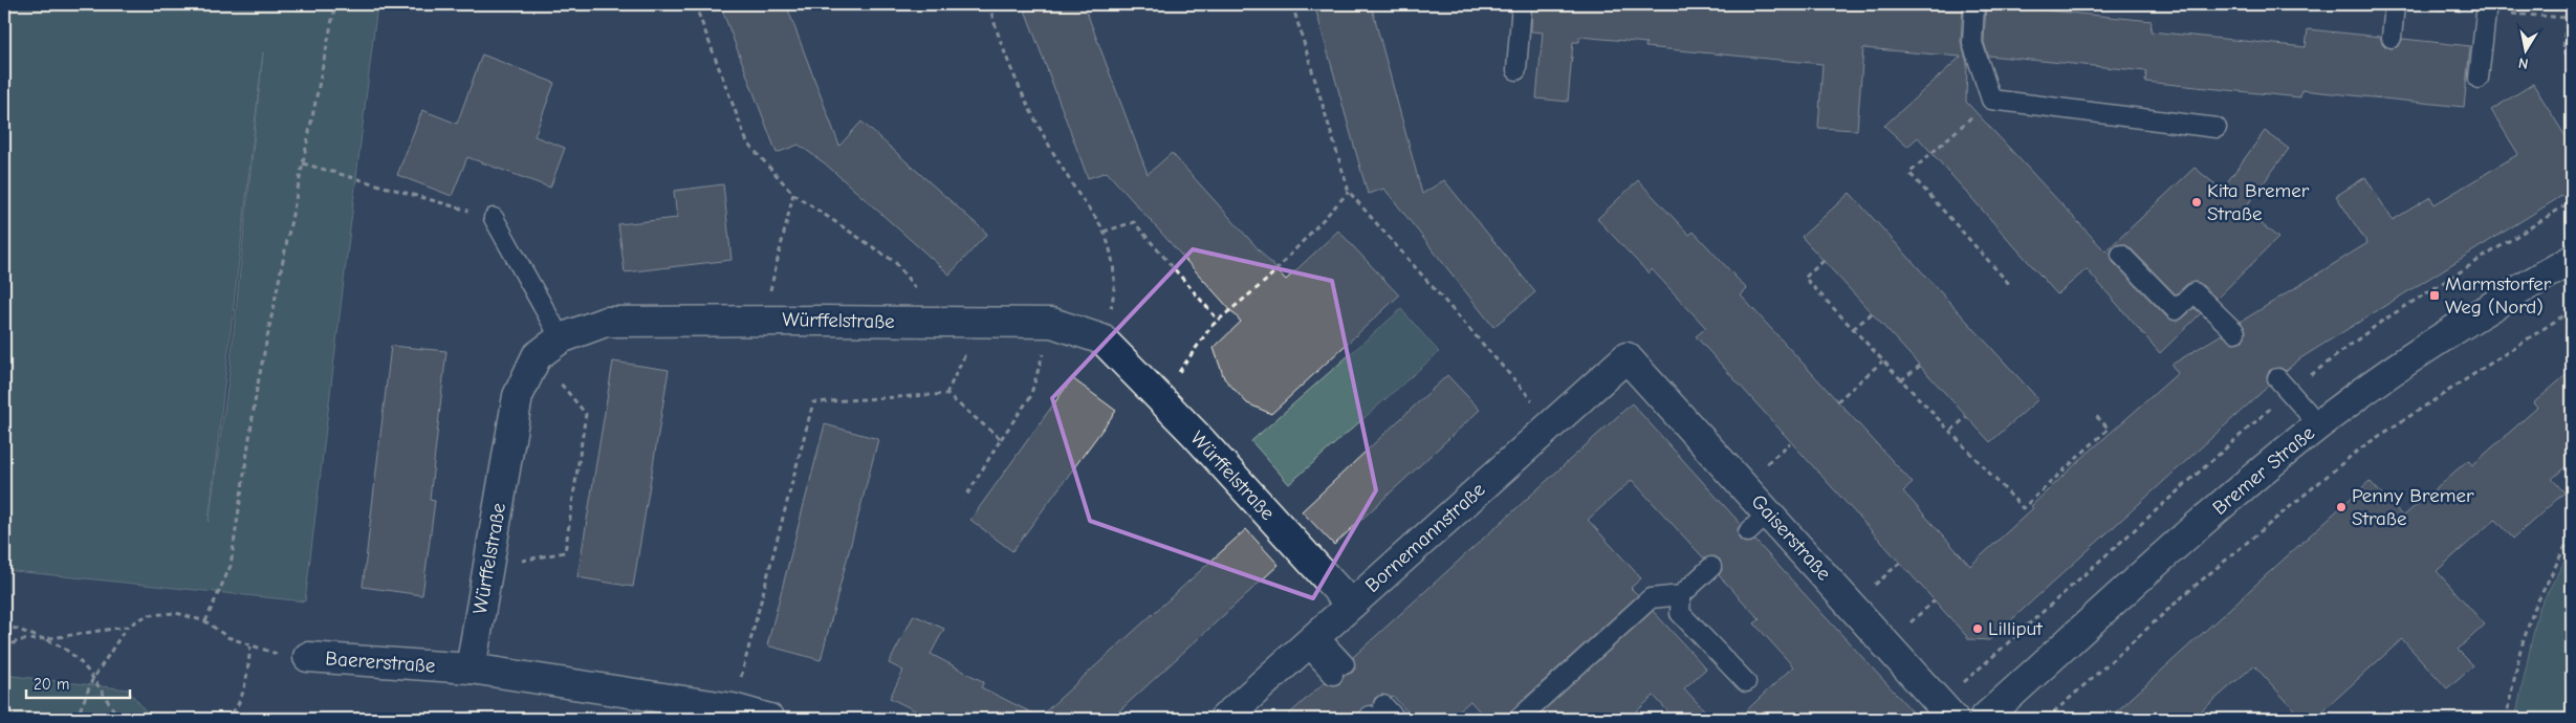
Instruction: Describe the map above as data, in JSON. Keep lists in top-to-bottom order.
{
  "streets": {
    "street": [
      "Würffelstraße",
      "Bremer Straße",
      "Bornemannstraße",
      "Gaiserstraße",
      "Baererstraße"
    ]
  },
  "crossings": [
    ["Würffelstraße", "Bornemannstraße"],
    ["Würffelstraße", "Baererstraße"],
    ["Bornemannstraße", "Gaiserstraße"]
  ],
  "places": {
    "other": ["Kita Bremer Straße", "Penny Bremer Straße", "Lilliput"],
    "transit": ["Marmstorfer Weg (Nord)"]
  },
  "scale_bar": "20 m",
  "north": "bottom"
}
